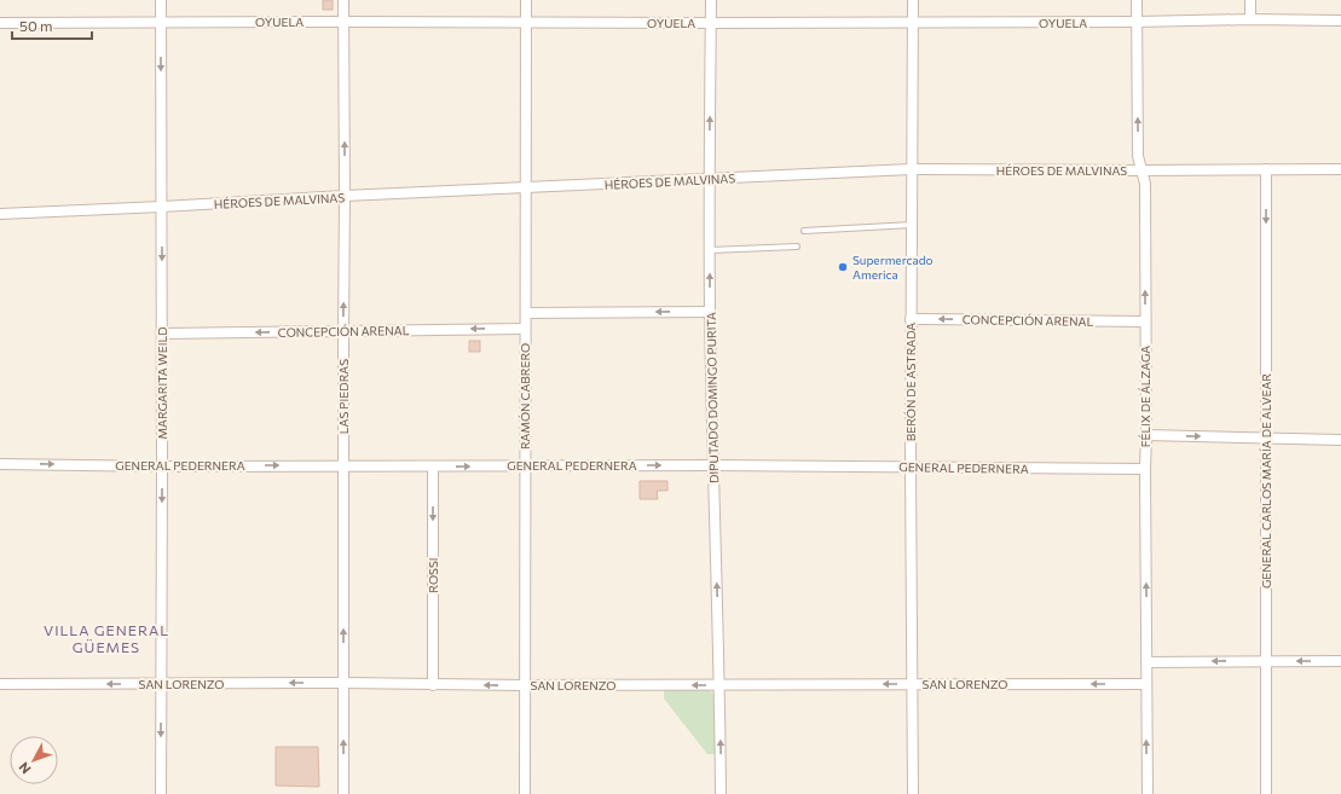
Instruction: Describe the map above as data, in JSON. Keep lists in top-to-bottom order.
{
  "streets": {
    "street": [
      "OYUELA",
      "HÉROES DE MALVINAS",
      "CONCEPCIÓN ARENAL",
      "BERÓN DE ASTRADA",
      "MARGARITA WEILD",
      "LAS PIEDRAS",
      "RAMÓN CABRERO",
      "FÉLIX DE ÁLZAGA",
      "DIPUTADO DOMINGO PURITA",
      "GENERAL PEDERNERA",
      "GENERAL CARLOS MARÍA DE ALVEAR",
      "ROSSI",
      "SAN LORENZO"
    ]
  },
  "crossings": [
    ["OYUELA", "BERÓN DE ASTRADA"],
    ["OYUELA", "MARGARITA WEILD"],
    ["OYUELA", "LAS PIEDRAS"],
    ["OYUELA", "RAMÓN CABRERO"],
    ["OYUELA", "FÉLIX DE ÁLZAGA"],
    ["OYUELA", "DIPUTADO DOMINGO PURITA"],
    ["HÉROES DE MALVINAS", "BERÓN DE ASTRADA"],
    ["HÉROES DE MALVINAS", "MARGARITA WEILD"],
    ["HÉROES DE MALVINAS", "LAS PIEDRAS"],
    ["HÉROES DE MALVINAS", "RAMÓN CABRERO"],
    ["HÉROES DE MALVINAS", "FÉLIX DE ÁLZAGA"],
    ["HÉROES DE MALVINAS", "DIPUTADO DOMINGO PURITA"],
    ["HÉROES DE MALVINAS", "GENERAL CARLOS MARÍA DE ALVEAR"],
    ["CONCEPCIÓN ARENAL", "BERÓN DE ASTRADA"],
    ["CONCEPCIÓN ARENAL", "MARGARITA WEILD"],
    ["CONCEPCIÓN ARENAL", "LAS PIEDRAS"],
    ["CONCEPCIÓN ARENAL", "RAMÓN CABRERO"],
    ["CONCEPCIÓN ARENAL", "FÉLIX DE ÁLZAGA"],
    ["BERÓN DE ASTRADA", "GENERAL PEDERNERA"],
    ["BERÓN DE ASTRADA", "SAN LORENZO"],
    ["MARGARITA WEILD", "GENERAL PEDERNERA"],
    ["MARGARITA WEILD", "SAN LORENZO"],
    ["LAS PIEDRAS", "GENERAL PEDERNERA"],
    ["LAS PIEDRAS", "SAN LORENZO"],
    ["RAMÓN CABRERO", "GENERAL PEDERNERA"],
    ["RAMÓN CABRERO", "SAN LORENZO"],
    ["FÉLIX DE ÁLZAGA", "GENERAL PEDERNERA"],
    ["FÉLIX DE ÁLZAGA", "SAN LORENZO"],
    ["DIPUTADO DOMINGO PURITA", "GENERAL PEDERNERA"],
    ["DIPUTADO DOMINGO PURITA", "SAN LORENZO"],
    ["GENERAL PEDERNERA", "ROSSI"],
    ["ROSSI", "SAN LORENZO"]
  ],
  "one_way": [
    "CONCEPCIÓN ARENAL",
    "MARGARITA WEILD",
    "LAS PIEDRAS",
    "FÉLIX DE ÁLZAGA",
    "DIPUTADO DOMINGO PURITA",
    "GENERAL PEDERNERA",
    "GENERAL CARLOS MARÍA DE ALVEAR",
    "ROSSI",
    "SAN LORENZO"
  ],
  "districts": ["VILLA GENERAL GÜEMES"],
  "places": ["Supermercado America"],
  "scale_bar": "50 m",
  "north": "bottom left"
}
